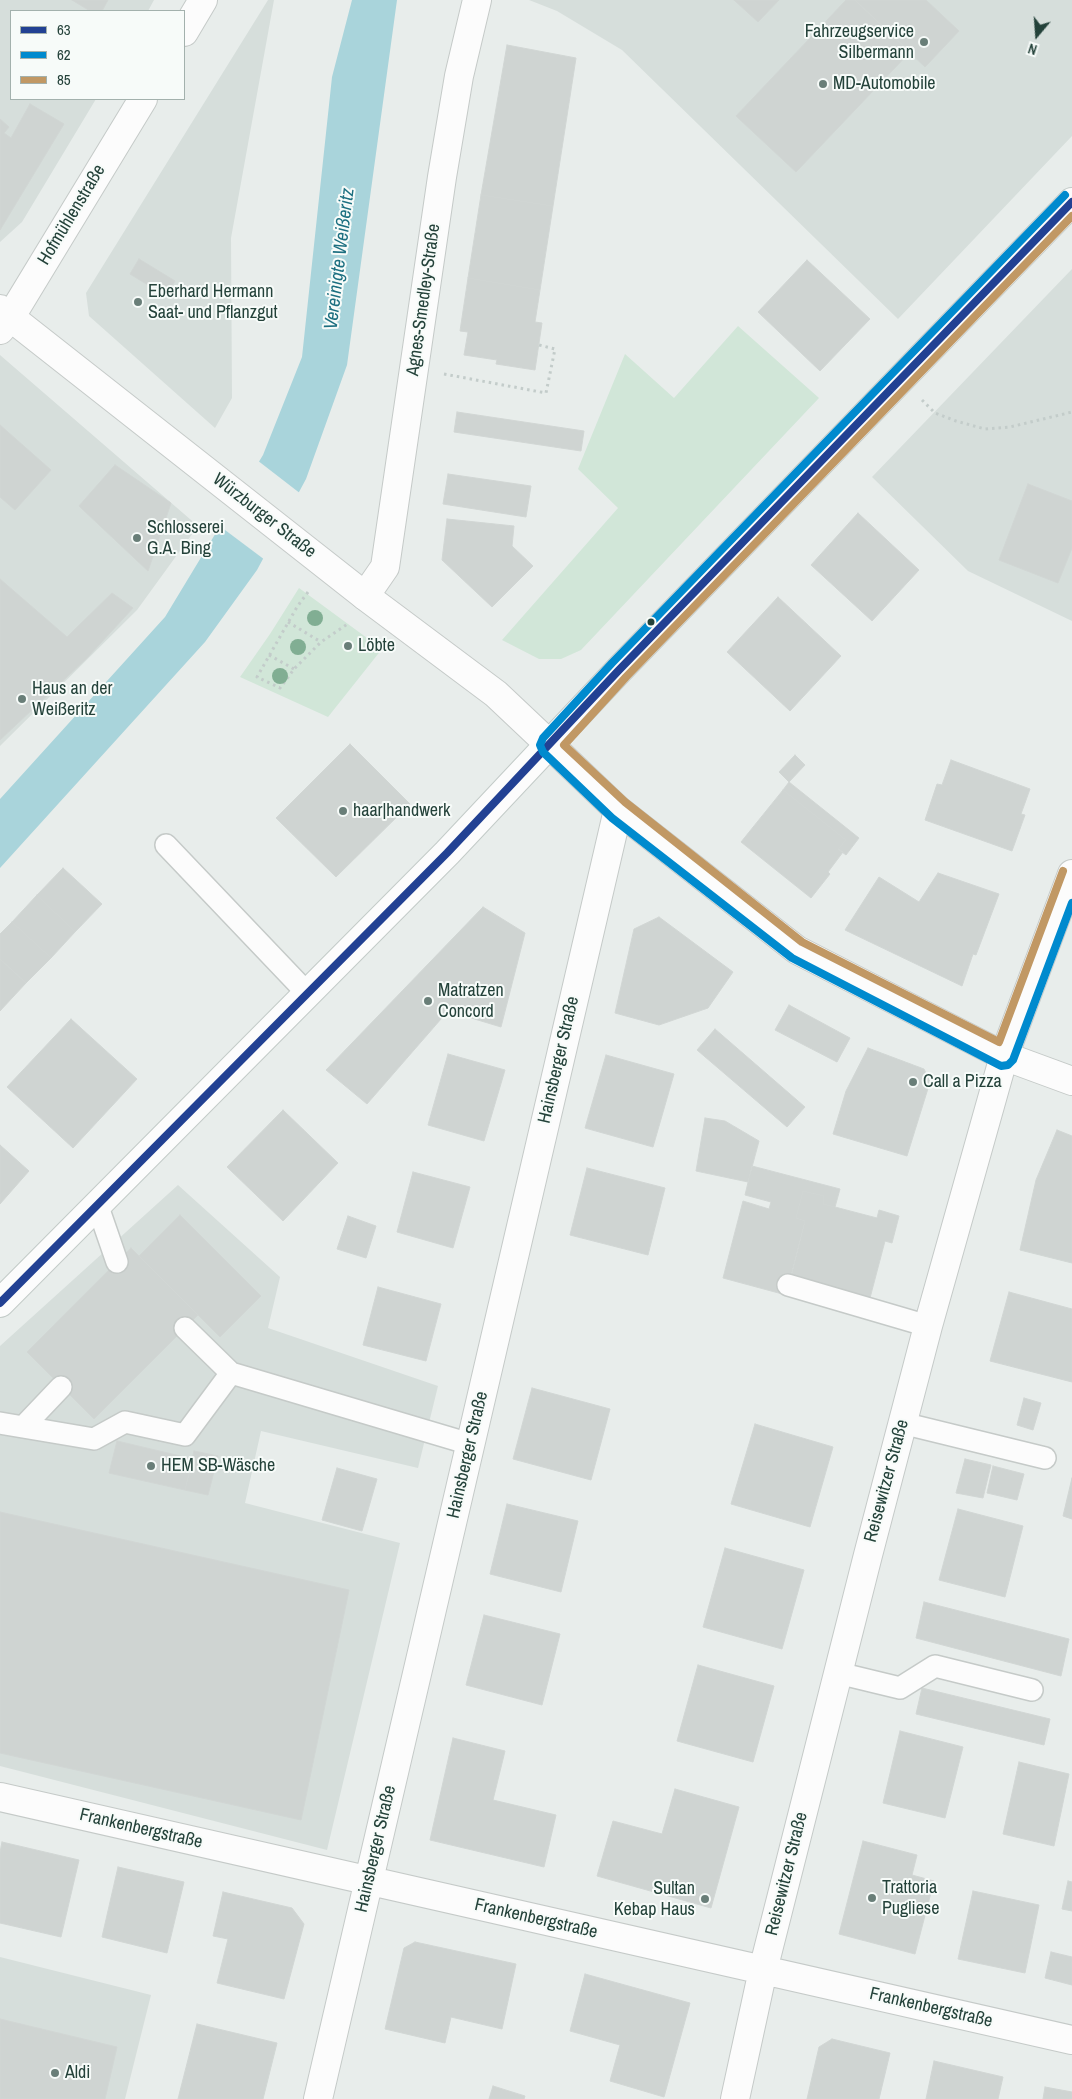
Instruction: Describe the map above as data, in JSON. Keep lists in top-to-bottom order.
{
  "streets": {
    "street": [
      "Hofmühlenstraße",
      "Agnes-Smedley-Straße",
      "Würzburger Straße",
      "Hainsberger Straße",
      "Reisewitzer Straße",
      "Frankenbergstraße"
    ]
  },
  "crossings": [
    ["Hofmühlenstraße", "Würzburger Straße"],
    ["Agnes-Smedley-Straße", "Würzburger Straße"],
    ["Würzburger Straße", "Hainsberger Straße"],
    ["Würzburger Straße", "Reisewitzer Straße"],
    ["Hainsberger Straße", "Frankenbergstraße"],
    ["Reisewitzer Straße", "Frankenbergstraße"]
  ],
  "water": ["Vereinigte Weißeritz"],
  "places": [
    "Fahrzeugservice Silbermann",
    "MD-Automobile",
    "Eberhard Hermann Saat- und Pflanzgut",
    "Schlosserei G.A. Bing",
    "Löbte",
    "Haus an der Weißeritz",
    "haar|handwerk",
    "Matratzen Concord",
    "Call a Pizza",
    "HEM SB-Wäsche",
    "Trattoria Pugliese",
    "Sultan Kebap Haus",
    "Aldi"
  ],
  "lines": ["transit line 62", "transit line 63", "transit line 85"],
  "legend": ["63", "62", "85"],
  "north": "bottom"
}
